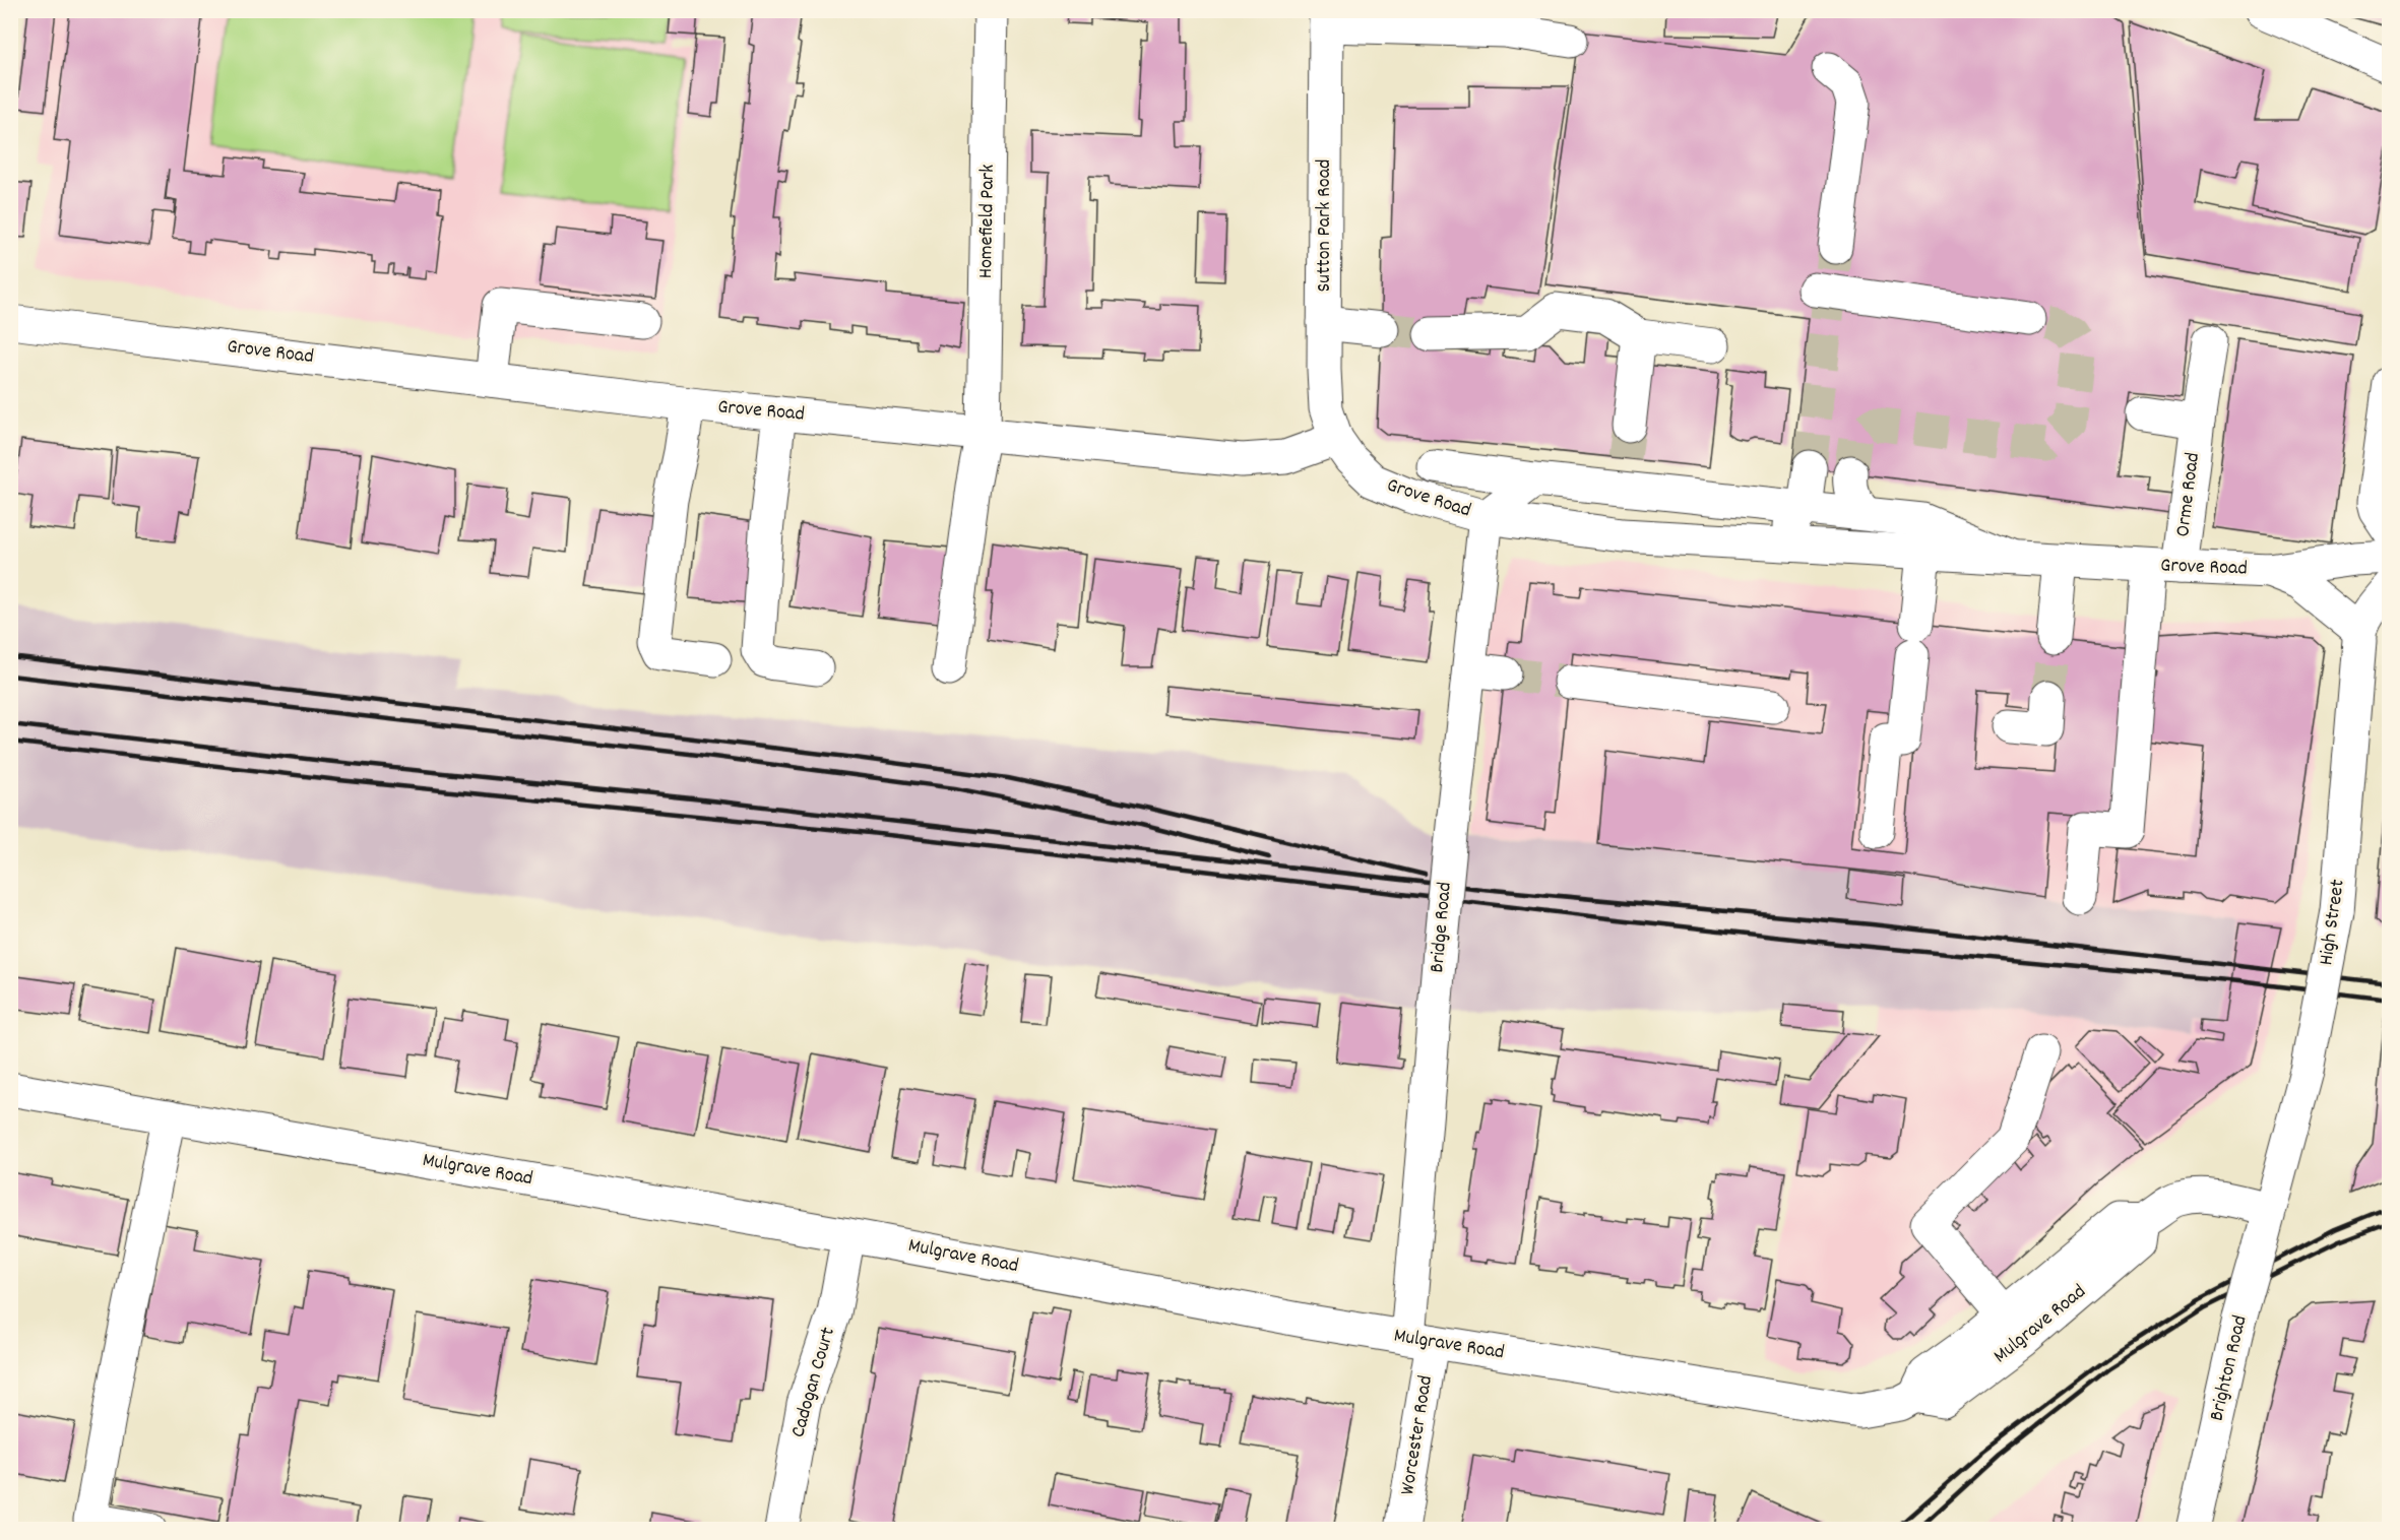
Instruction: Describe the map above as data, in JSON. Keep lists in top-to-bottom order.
{
  "streets": {
    "main road": [
      "Homefield Park",
      "Sutton Park Road",
      "Grove Road",
      "Orme Road",
      "High Street",
      "Bridge Road",
      "Mulgrave Road",
      "Brighton Road",
      "Cadogan Court",
      "Worcester Road"
    ]
  },
  "crossings": [
    ["Homefield Park", "Grove Road"],
    ["Sutton Park Road", "Grove Road"],
    ["Grove Road", "Orme Road"],
    ["Grove Road", "Bridge Road"],
    ["High Street", "Mulgrave Road"],
    ["High Street", "Brighton Road"],
    ["Bridge Road", "Mulgrave Road"],
    ["Bridge Road", "Worcester Road"],
    ["Mulgrave Road", "Brighton Road"],
    ["Mulgrave Road", "Cadogan Court"],
    ["Mulgrave Road", "Worcester Road"]
  ]
}
